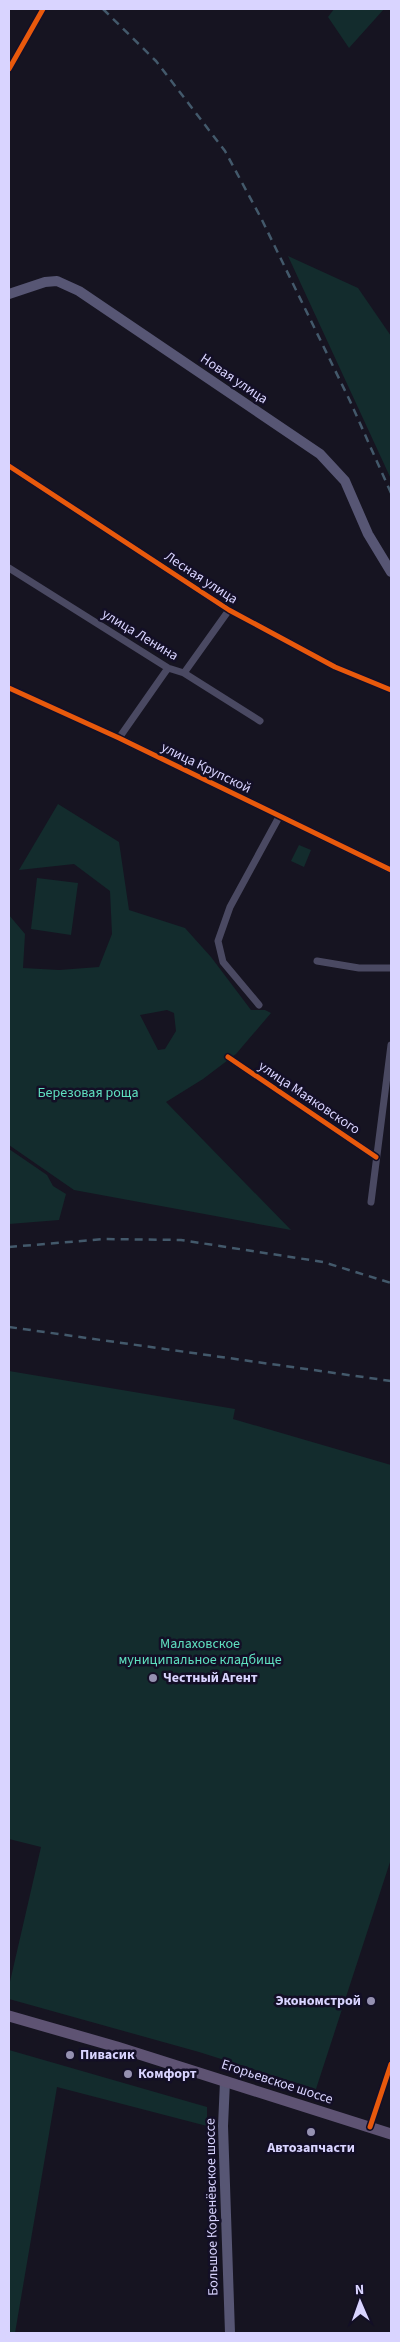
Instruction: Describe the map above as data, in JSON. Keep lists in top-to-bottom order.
{
  "streets": {
    "main road": ["Новая улица", "Егорьевское шоссе", "Большое Коренёвское шоссе"],
    "street": [
      "Лесная улица",
      "улица Ленина",
      "улица Крупской",
      "улица Маяковского"
    ]
  },
  "crossings": [
    ["Егорьевское шоссе", "Большое Коренёвское шоссе"]
  ],
  "parks": ["Березовая роща", "Малаховское муниципальное кладбище"],
  "places": [
    "Честный Агент",
    "Экономстрой",
    "Пивасик",
    "Комфорт",
    "Автозапчасти"
  ],
  "north": "top"
}
